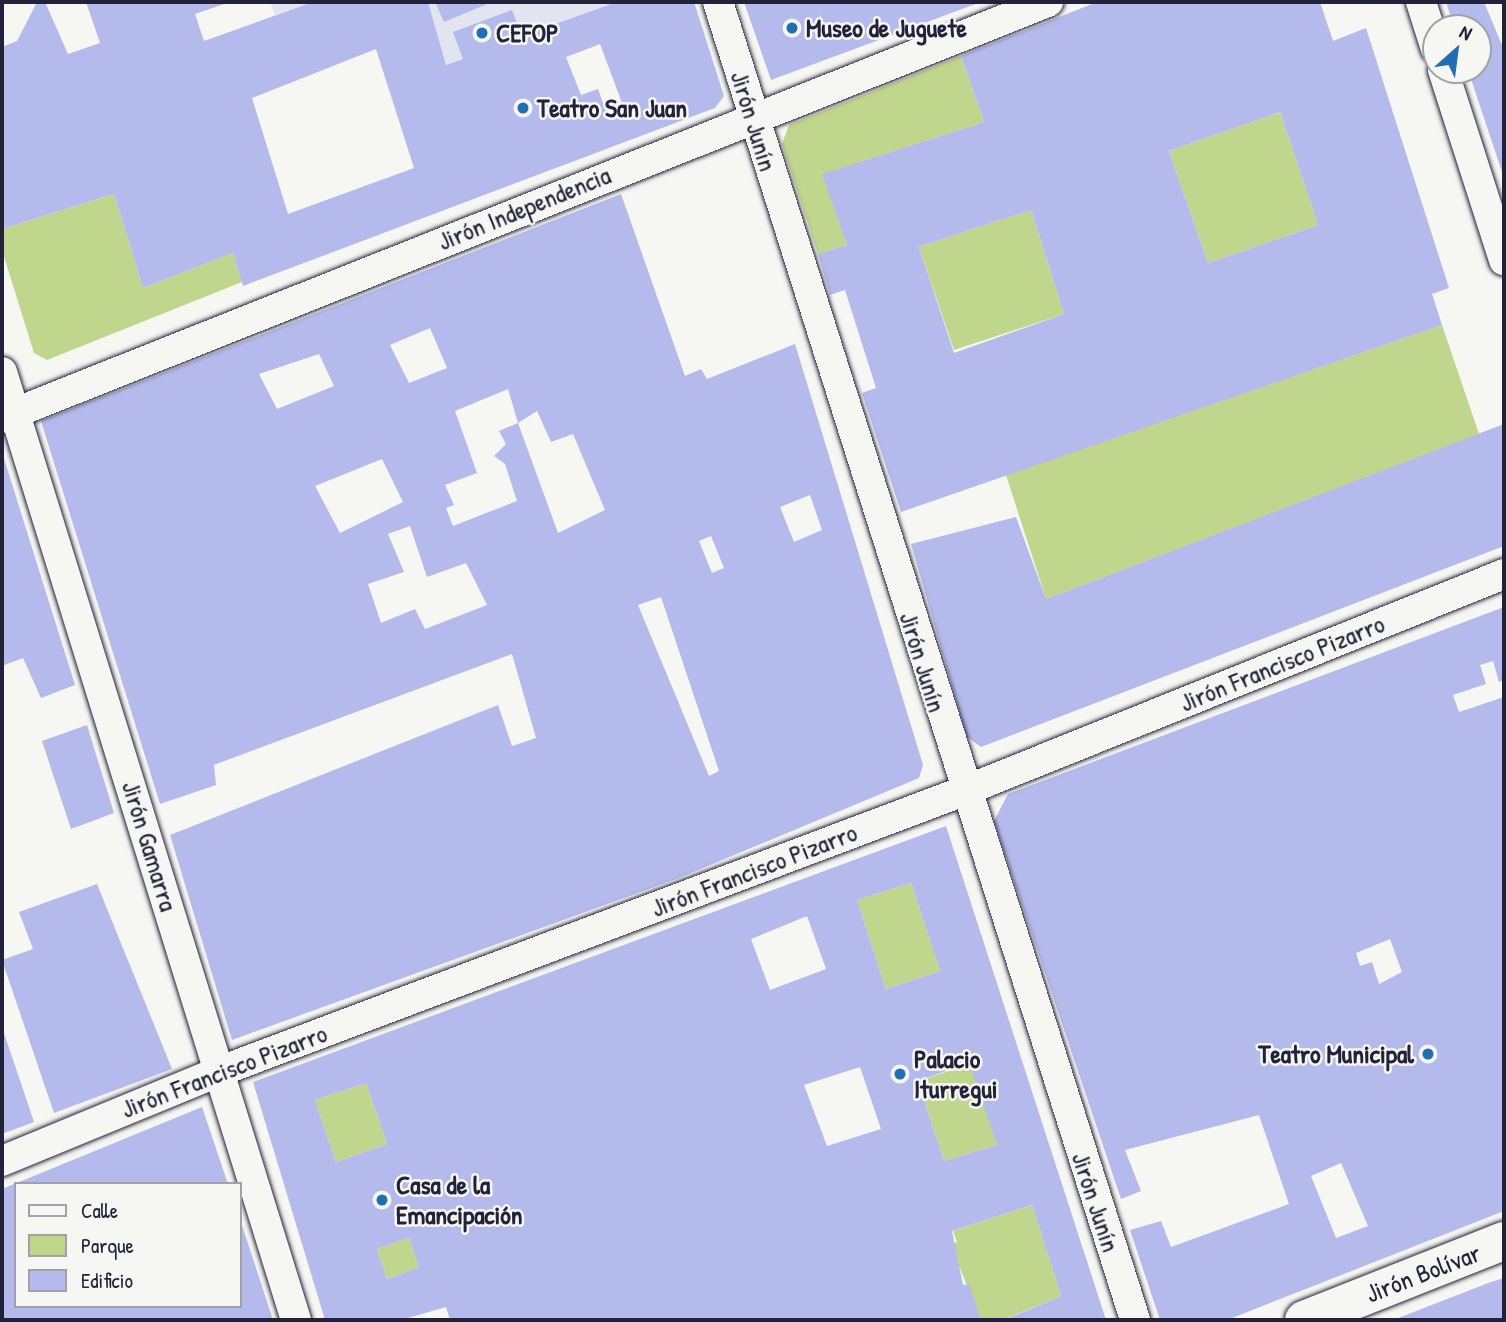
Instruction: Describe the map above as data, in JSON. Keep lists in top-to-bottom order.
{
  "streets": {
    "street": [
      "Jirón Junín",
      "Jirón Independencia",
      "Jirón Francisco Pizarro",
      "Jirón Gamarra",
      "Jirón Bolívar"
    ]
  },
  "crossings": [
    ["Jirón Junín", "Jirón Independencia"],
    ["Jirón Junín", "Jirón Francisco Pizarro"],
    ["Jirón Independencia", "Jirón Gamarra"],
    ["Jirón Francisco Pizarro", "Jirón Gamarra"]
  ],
  "places": [
    "Museo de Juguete",
    "CEFOP",
    "Teatro San Juan",
    "Teatro Municipal",
    "Palacio Iturregui",
    "Casa de la Emancipación"
  ],
  "legend": ["Calle", "Parque", "Edificio"],
  "north": "top right"
}
